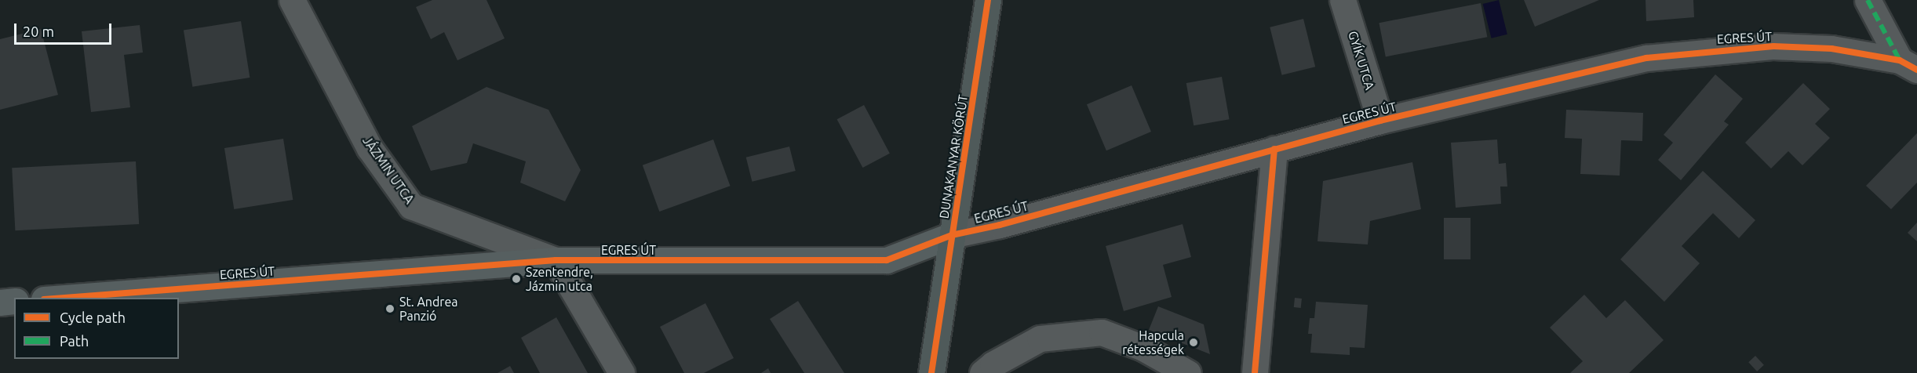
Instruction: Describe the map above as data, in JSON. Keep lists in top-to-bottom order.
{
  "streets": {
    "main road": ["DUNAKANYAR KÖRÚT"],
    "street": ["EGRES ÚT", "GYÍK UTCA", "JÁZMIN UTCA"]
  },
  "crossings": [
    ["EGRES ÚT", "GYÍK UTCA"],
    ["EGRES ÚT", "DUNAKANYAR KÖRÚT"],
    ["EGRES ÚT", "JÁZMIN UTCA"]
  ],
  "places": ["Szentendre, Jázmin utca", "St. Andrea Panzió", "Hapcula rétességek"],
  "legend": ["Cycle path", "Path"],
  "scale_bar": "20 m"
}
